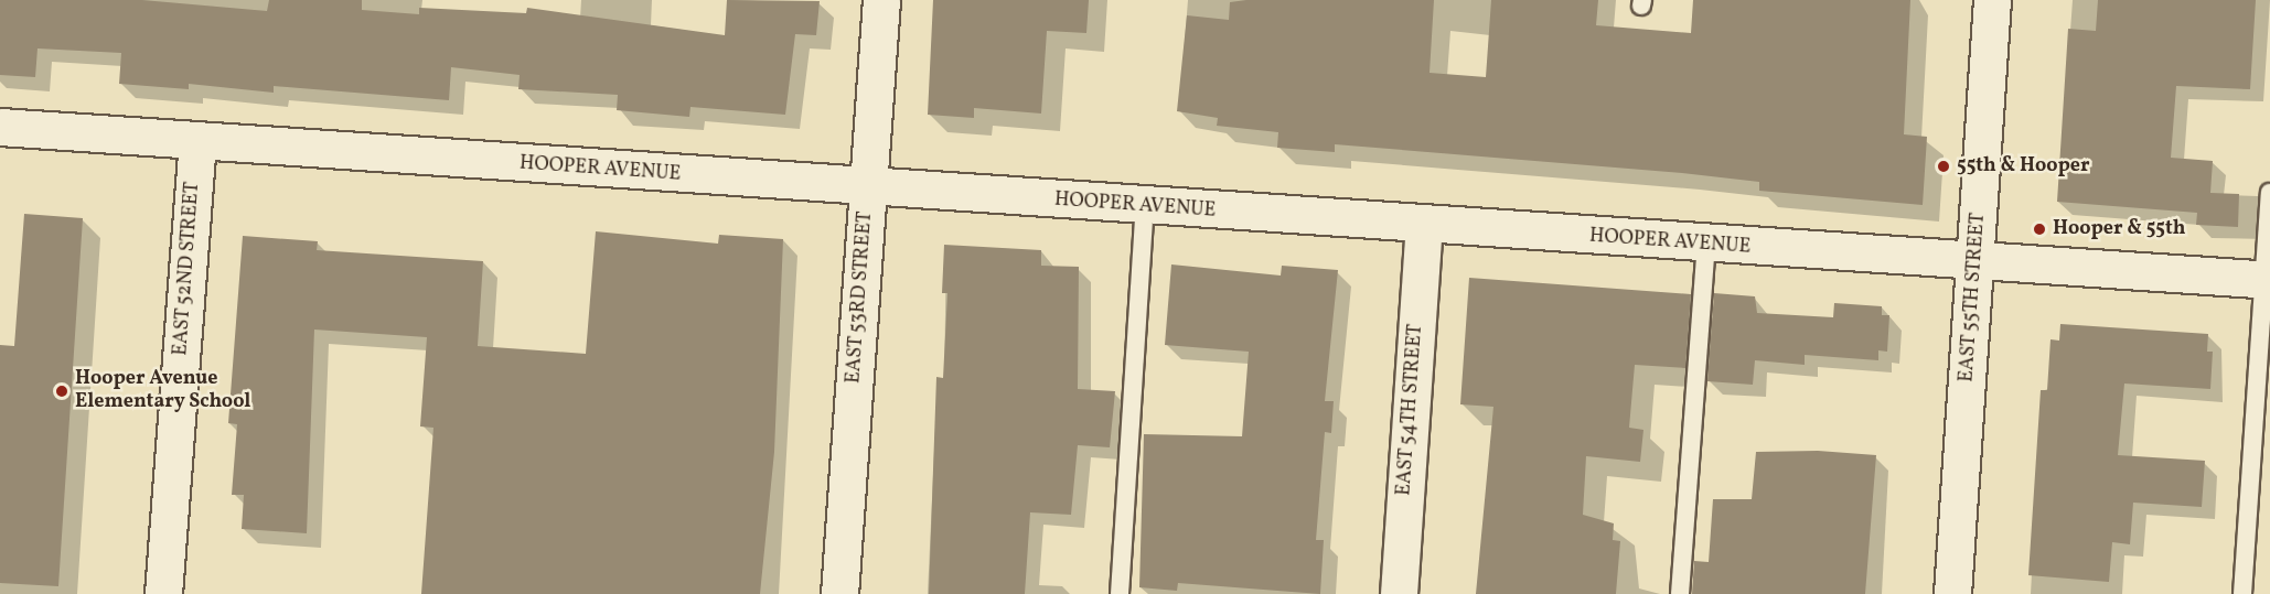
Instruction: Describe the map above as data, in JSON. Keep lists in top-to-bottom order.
{
  "streets": {
    "street": [
      "HOOPER AVENUE",
      "EAST 52ND STREET",
      "EAST 53RD STREET",
      "EAST 55TH STREET",
      "EAST 54TH STREET"
    ]
  },
  "crossings": [
    ["HOOPER AVENUE", "EAST 52ND STREET"],
    ["HOOPER AVENUE", "EAST 53RD STREET"],
    ["HOOPER AVENUE", "EAST 55TH STREET"],
    ["HOOPER AVENUE", "EAST 54TH STREET"]
  ],
  "places": ["55th & Hooper", "Hooper & 55th", "Hooper Avenue Elementary School"]
}
